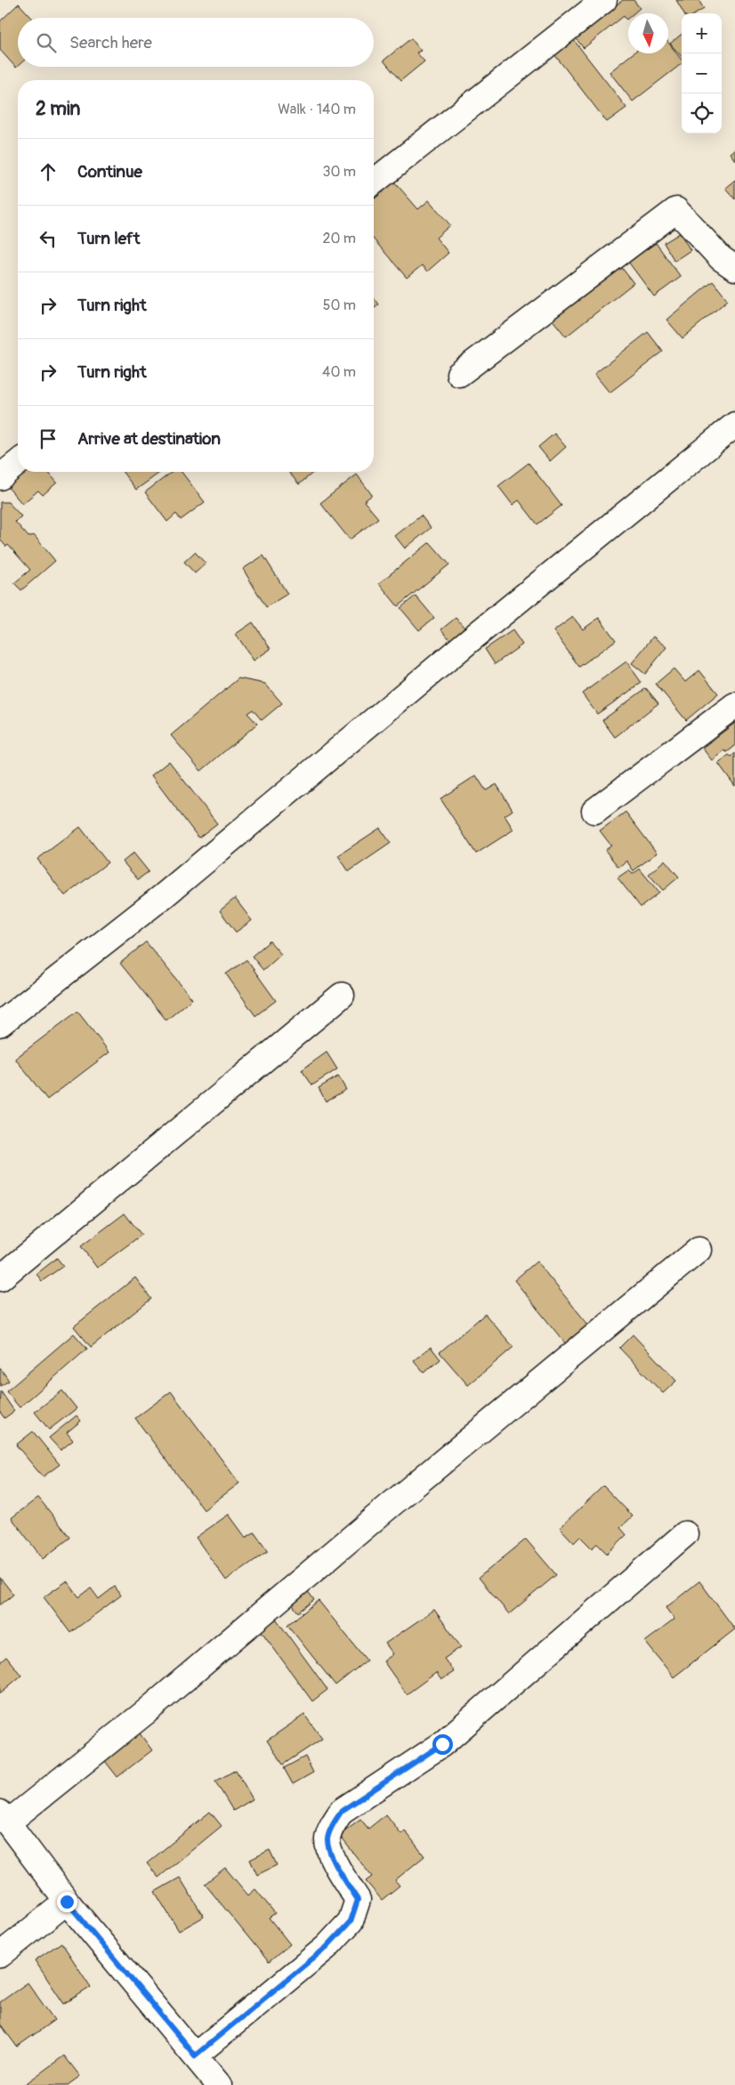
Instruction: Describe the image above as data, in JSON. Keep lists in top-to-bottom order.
{
  "north": "bottom",
  "page": {
    "map_buttons": ["+", "−"],
    "search": "Search here",
    "heading": ["2 min", "Walk · 140 m"],
    "list": [
      ["Continue", "30 m"],
      ["Turn left", "20 m"],
      ["Turn right", "50 m"],
      ["Turn right", "40 m"],
      "Arrive at destination"
    ]
  }
}
